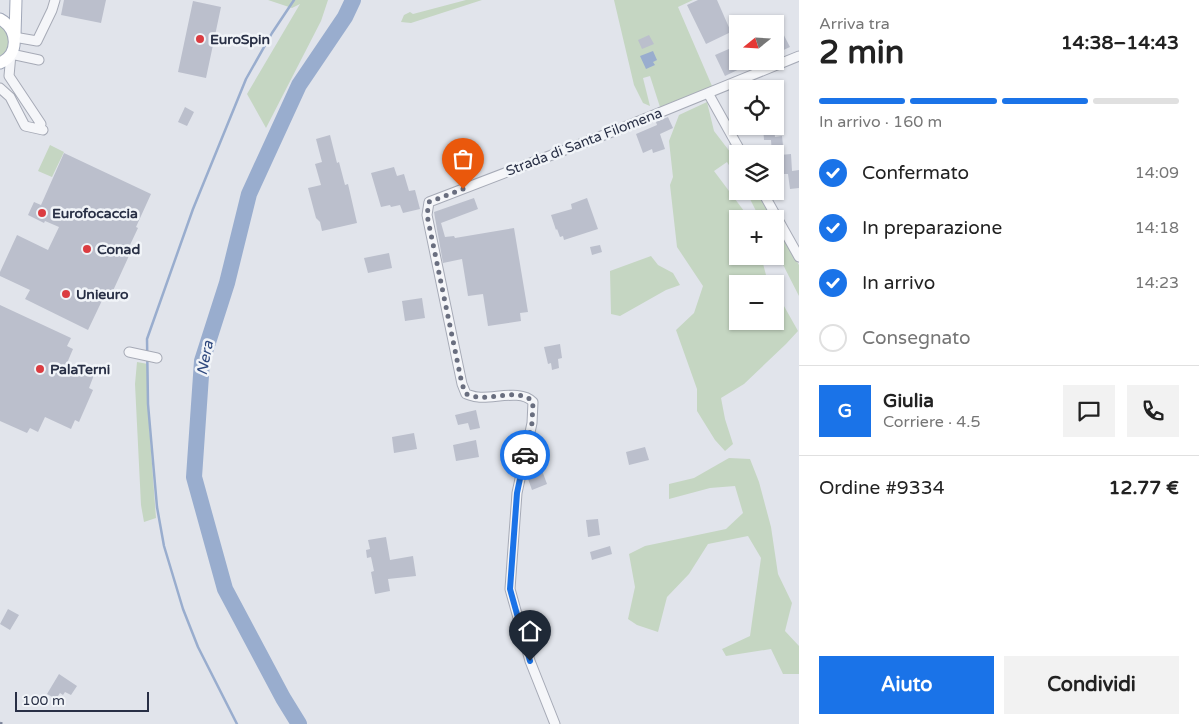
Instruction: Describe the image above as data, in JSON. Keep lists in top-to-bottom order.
{
  "streets": {
    "street": ["Strada di Santa Filomena"]
  },
  "water": ["Nera"],
  "places": [
    "EuroSpin",
    "Eurofocaccia",
    "Conad",
    "Unieuro",
    "PalaTerni"
  ],
  "scale_bar": "100 m",
  "north": "left",
  "page": {
    "heading": ["2 min", "Arriva tra", "14:38–14:43"],
    "panel": [
      "Giulia",
      "Corriere · 4.5",
      "Ordine #9334",
      "12.77 €"
    ],
    "map_buttons": ["+", "−"],
    "bar": "In arrivo · 160 m",
    "list": [
      ["Confermato", "14:09"],
      ["In preparazione", "14:18"],
      ["In arrivo", "14:23"],
      "Consegnato"
    ],
    "round": "G",
    "buttons": ["Aiuto", "Condividi"],
    "scale": "100 m"
  }
}
